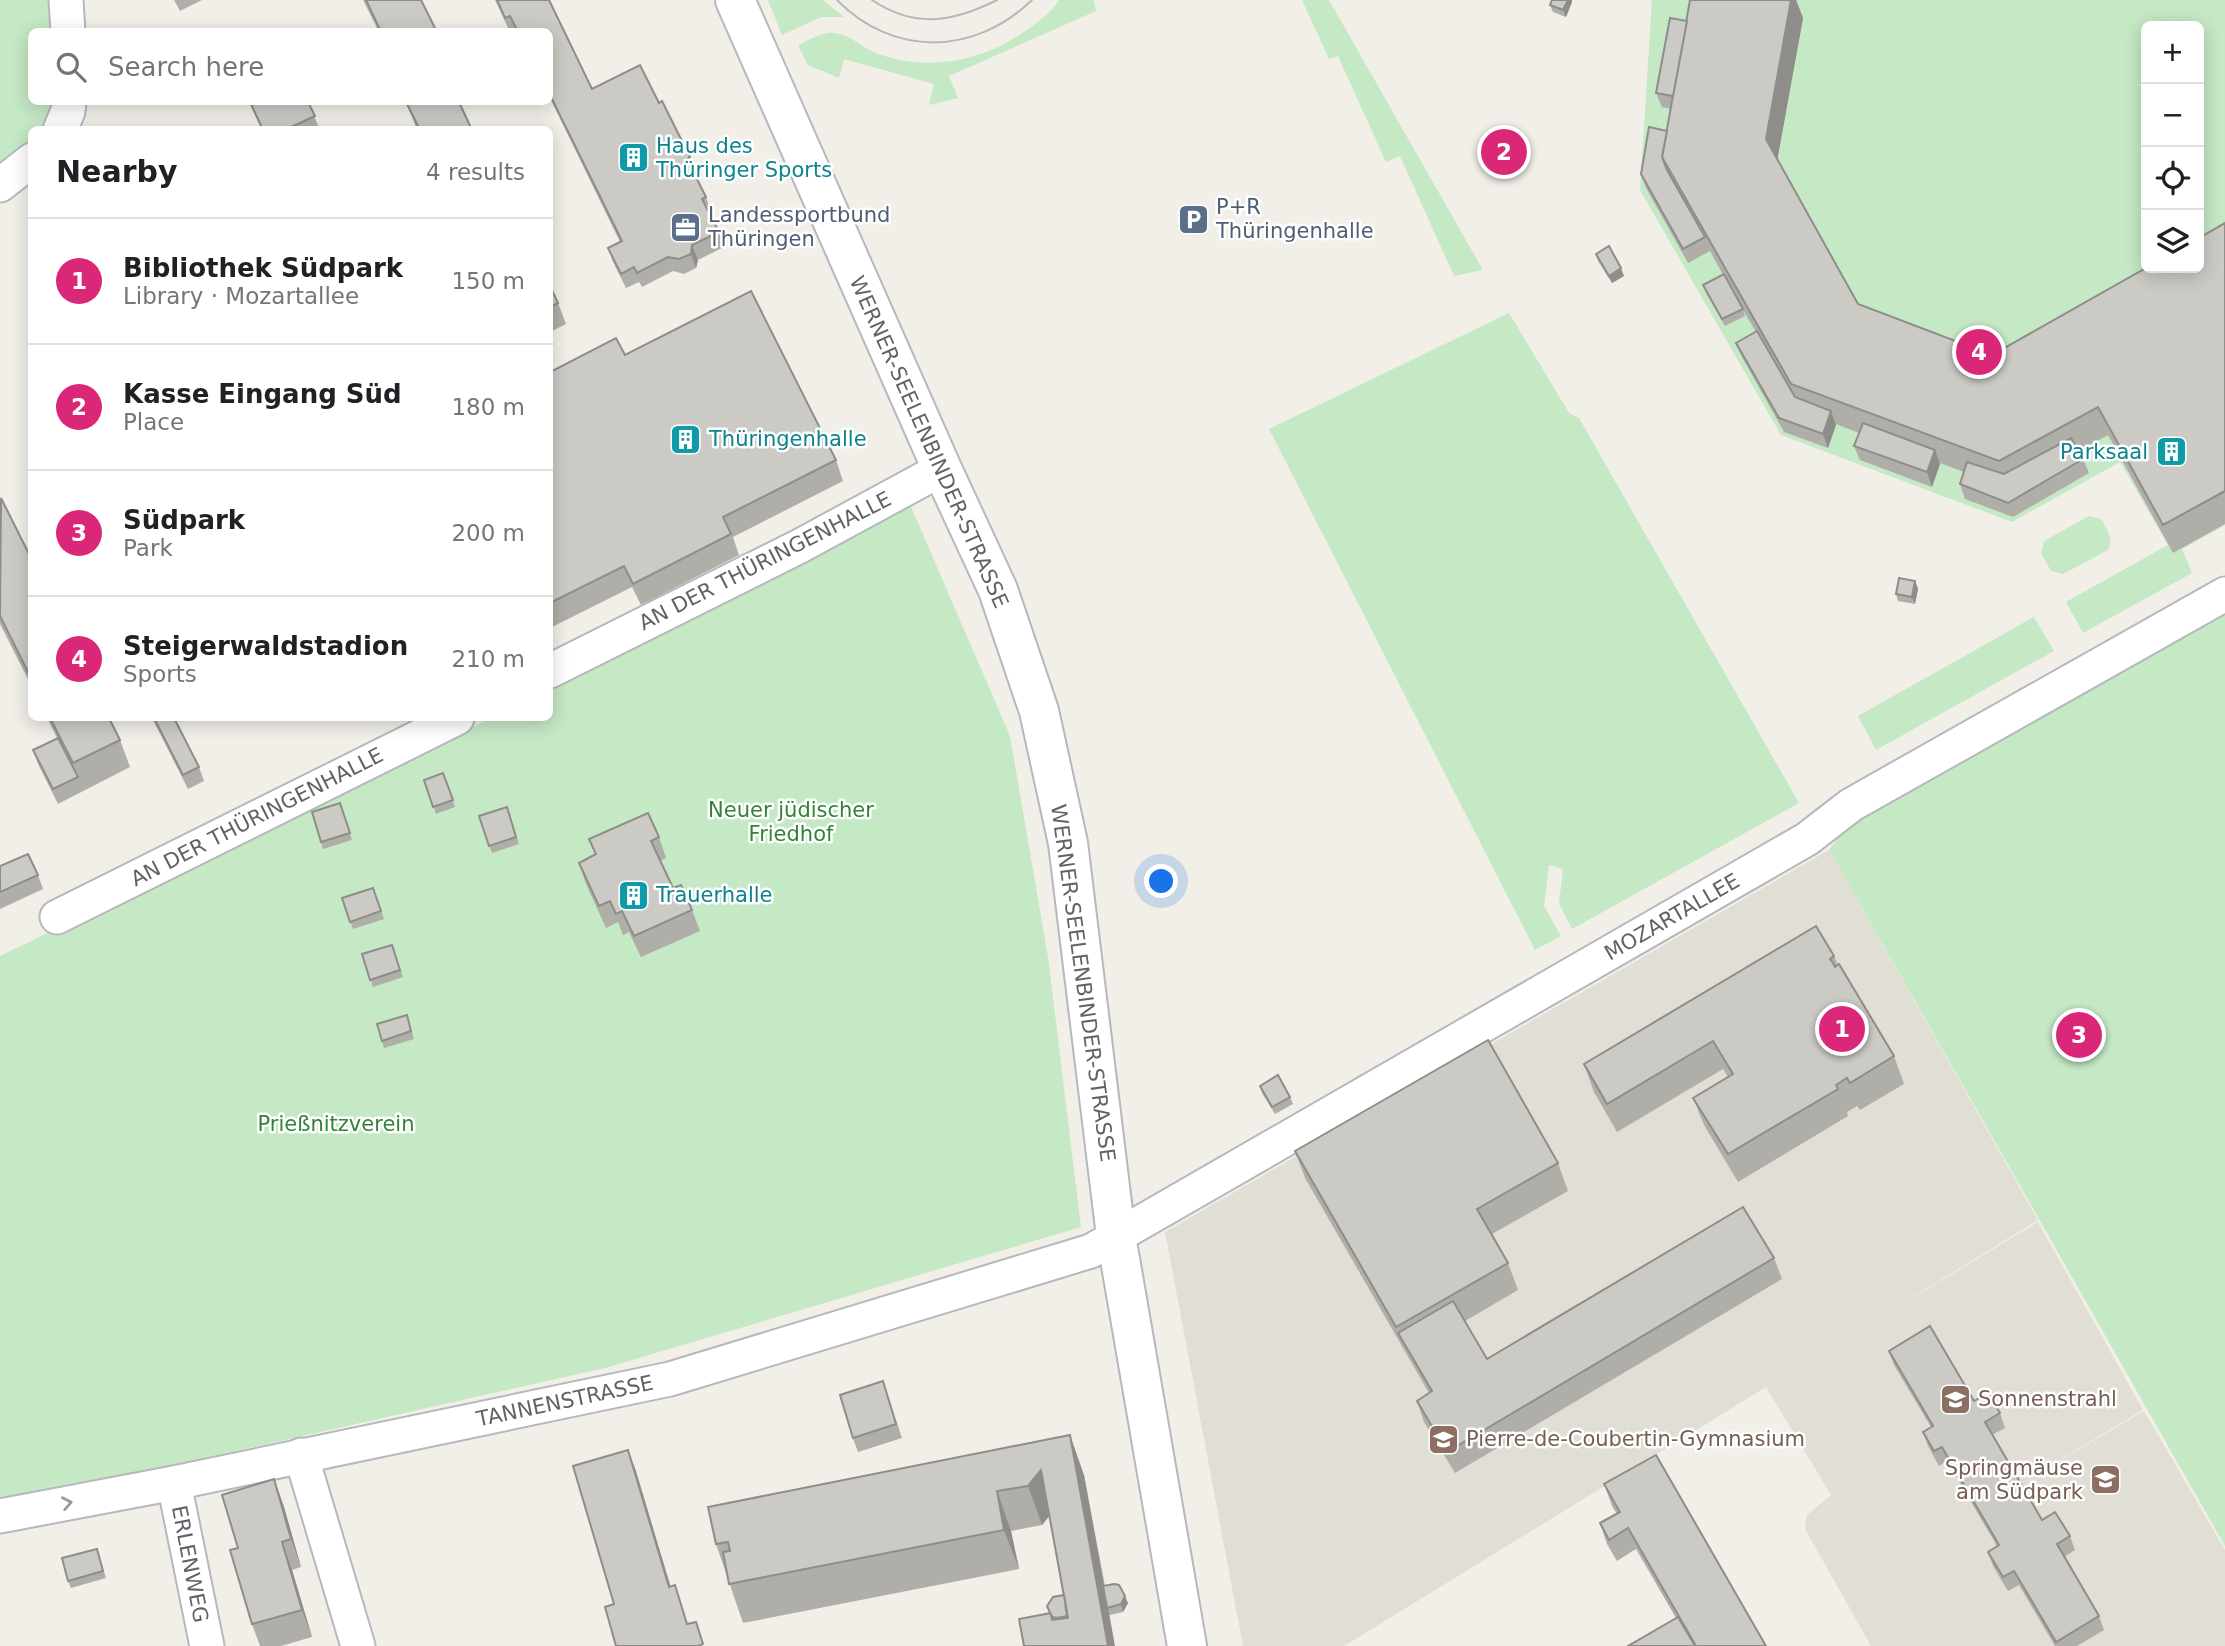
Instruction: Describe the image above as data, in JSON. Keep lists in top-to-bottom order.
{
  "streets": {
    "street": [
      "WERNER-SEELENBINDER-STRASSE",
      "AN DER THÜRINGENHALLE",
      "MOZARTALLEE",
      "TANNENSTRASSE",
      "ERLENWEG"
    ]
  },
  "crossings": [
    ["WERNER-SEELENBINDER-STRASSE", "AN DER THÜRINGENHALLE"],
    ["WERNER-SEELENBINDER-STRASSE", "MOZARTALLEE"],
    ["WERNER-SEELENBINDER-STRASSE", "TANNENSTRASSE"],
    ["MOZARTALLEE", "TANNENSTRASSE"],
    ["TANNENSTRASSE", "ERLENWEG"]
  ],
  "parks": ["Neuer jüdischer Friedhof", "Prießnitzverein"],
  "places": {
    "building": [
      "Haus des Thüringer Sports",
      "Thüringenhalle",
      "Parksaal",
      "Trauerhalle"
    ],
    "parking": ["P+R Thüringenhalle"],
    "office": ["Landessportbund Thüringen"],
    "school or university": ["Sonnenstrahl", "Pierre-de-Coubertin-Gymnasium", "Springmäuse am Südpark"]
  },
  "page": {
    "map_buttons": ["+", "−"],
    "search": "Search here",
    "pins": [
      "2",
      "4",
      "1",
      "3"
    ],
    "heading": ["Nearby", "4 results"],
    "list": [
      {
        "mark": "1",
        "name": "Bibliothek Südpark",
        "note": "Library · Mozartallee",
        "value": "150 m"
      },
      {
        "mark": "2",
        "name": "Kasse Eingang Süd",
        "note": "Place",
        "value": "180 m"
      },
      {
        "mark": "3",
        "name": "Südpark",
        "note": "Park",
        "value": "200 m"
      },
      {
        "mark": "4",
        "name": "Steigerwaldstadion",
        "note": "Sports",
        "value": "210 m"
      }
    ]
  }
}
